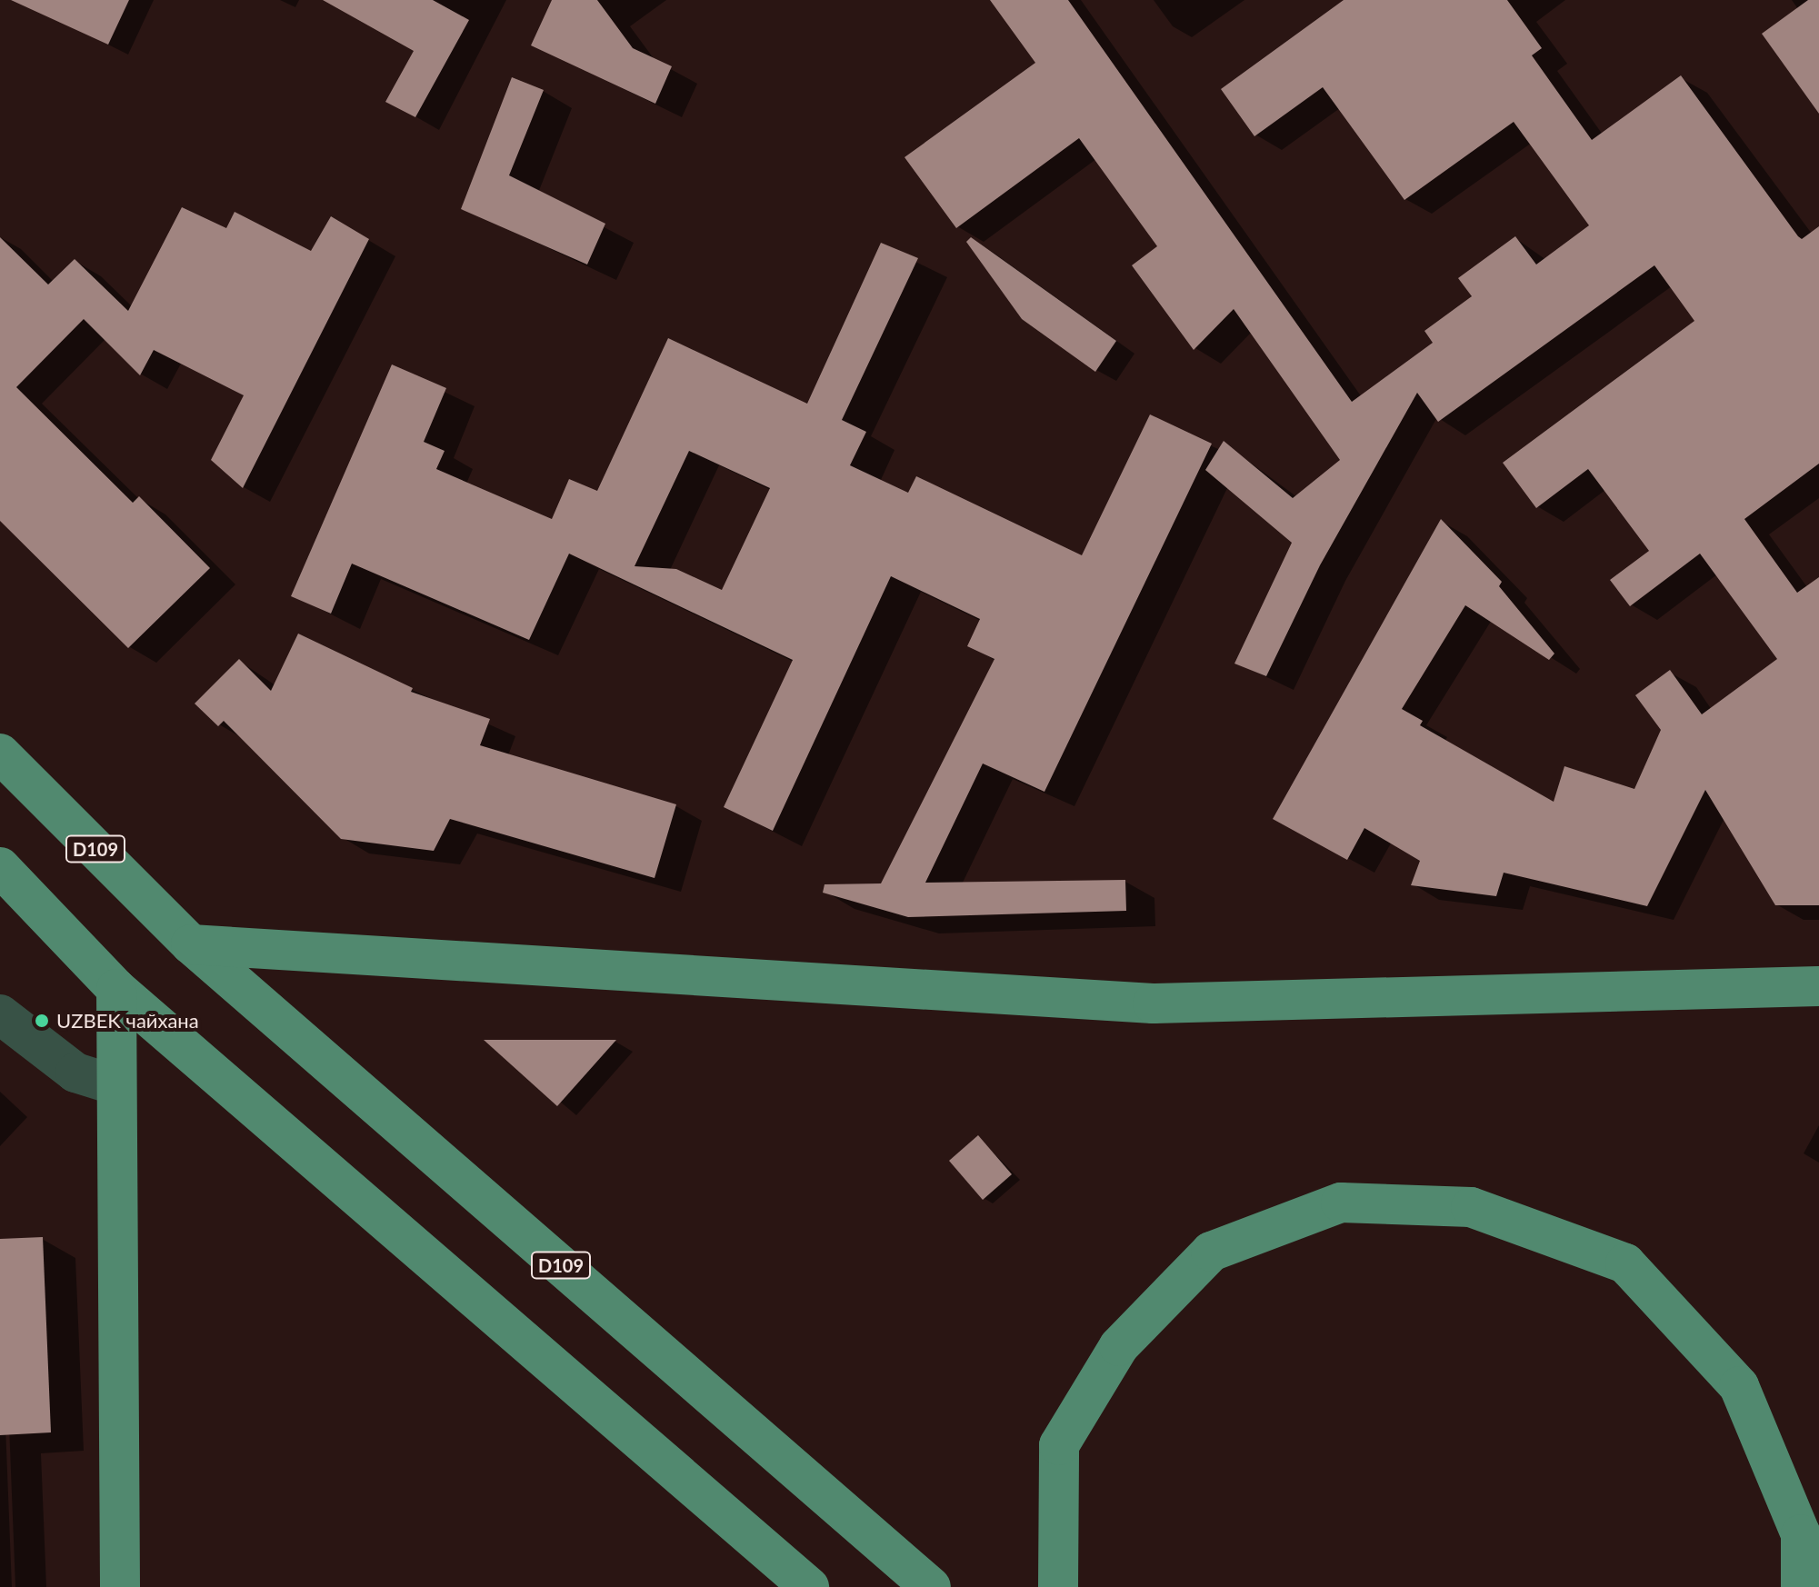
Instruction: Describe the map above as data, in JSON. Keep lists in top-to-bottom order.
{
  "streets": {
    "main road": ["D109"]
  },
  "places": ["UZBEK чайхана"]
}
